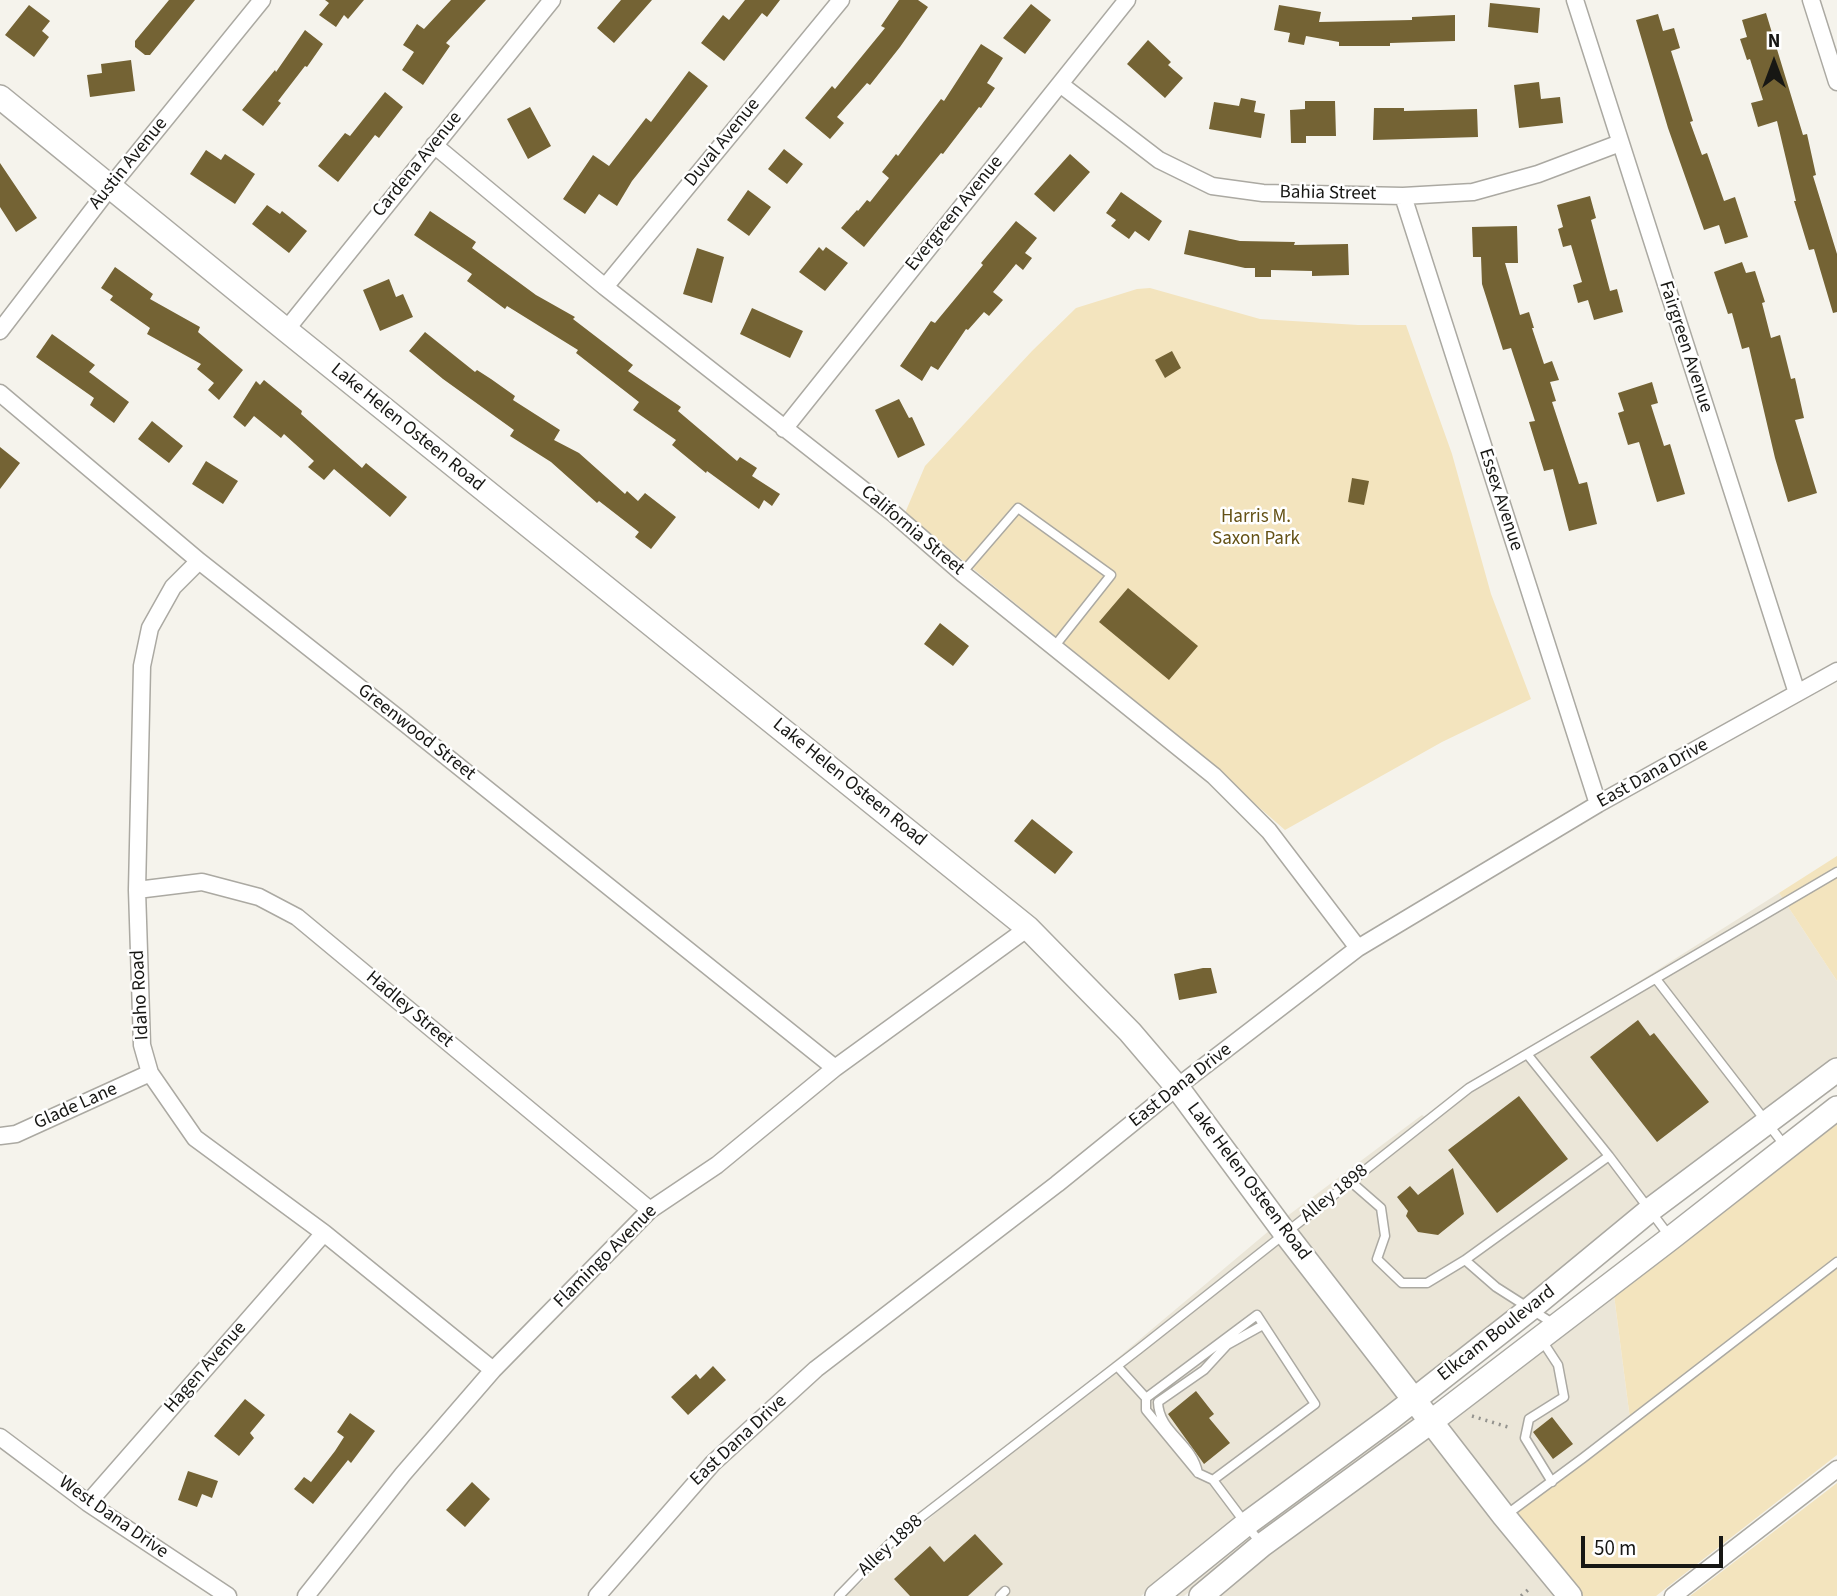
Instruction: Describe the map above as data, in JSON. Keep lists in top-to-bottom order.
{
  "streets": {
    "street": [
      "Duval Avenue",
      "Austin Avenue",
      "Cardena Avenue",
      "Bahia Street",
      "Evergreen Avenue",
      "Fairgreen Avenue",
      "Lake Helen Osteen Road",
      "Essex Avenue",
      "California Street",
      "Greenwood Street",
      "East Dana Drive",
      "Idaho Road",
      "Hadley Street",
      "Glade Lane",
      "Flamingo Avenue",
      "Elkcam Boulevard",
      "Hagen Avenue",
      "West Dana Drive"
    ],
    "lane": ["Alley 1898"]
  },
  "crossings": [
    ["Duval Avenue", "California Street"],
    ["Austin Avenue", "Lake Helen Osteen Road"],
    ["Cardena Avenue", "Lake Helen Osteen Road"],
    ["Cardena Avenue", "California Street"],
    ["Bahia Street", "Evergreen Avenue"],
    ["Bahia Street", "Fairgreen Avenue"],
    ["Bahia Street", "Essex Avenue"],
    ["Evergreen Avenue", "California Street"],
    ["Fairgreen Avenue", "East Dana Drive"],
    ["Lake Helen Osteen Road", "East Dana Drive"],
    ["Lake Helen Osteen Road", "Alley 1898"],
    ["Lake Helen Osteen Road", "Flamingo Avenue"],
    ["Lake Helen Osteen Road", "Elkcam Boulevard"],
    ["Essex Avenue", "East Dana Drive"],
    ["California Street", "East Dana Drive"],
    ["Greenwood Street", "Idaho Road"],
    ["Greenwood Street", "Flamingo Avenue"],
    ["Idaho Road", "Hadley Street"],
    ["Idaho Road", "Glade Lane"],
    ["Idaho Road", "Flamingo Avenue"],
    ["Idaho Road", "Hagen Avenue"],
    ["Hadley Street", "Flamingo Avenue"],
    ["Hagen Avenue", "West Dana Drive"]
  ],
  "parks": ["Harris M. Saxon Park"],
  "scale_bar": "50 m",
  "north": "top"
}
